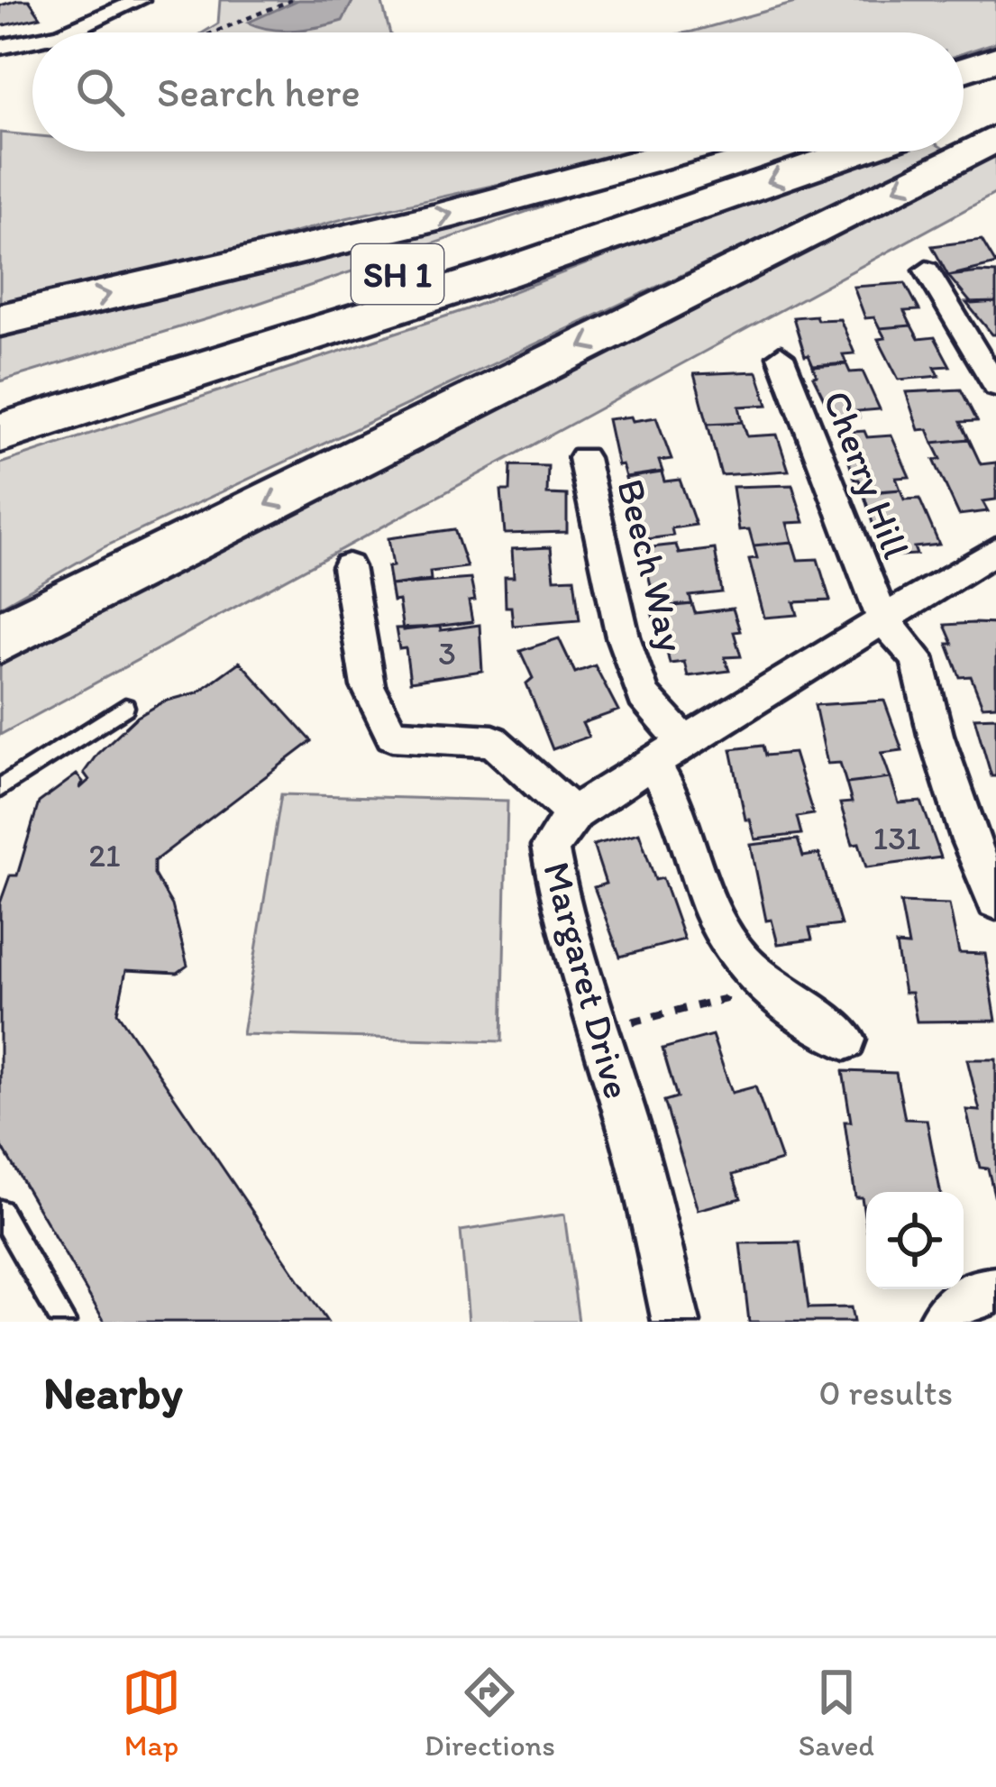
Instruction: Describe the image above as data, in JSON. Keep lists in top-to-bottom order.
{
  "streets": {
    "highway": ["SH 1"],
    "street": ["Cherry Hill", "Beech Way", "Margaret Drive"]
  },
  "crossings": [
    ["Cherry Hill", "Margaret Drive"],
    ["Beech Way", "Margaret Drive"]
  ],
  "house_numbers": ["3", "131", "21"],
  "page": {
    "search": "Search here",
    "heading": ["Nearby", "0 results"],
    "nav": ["Map", "Directions", "Saved"]
  }
}
